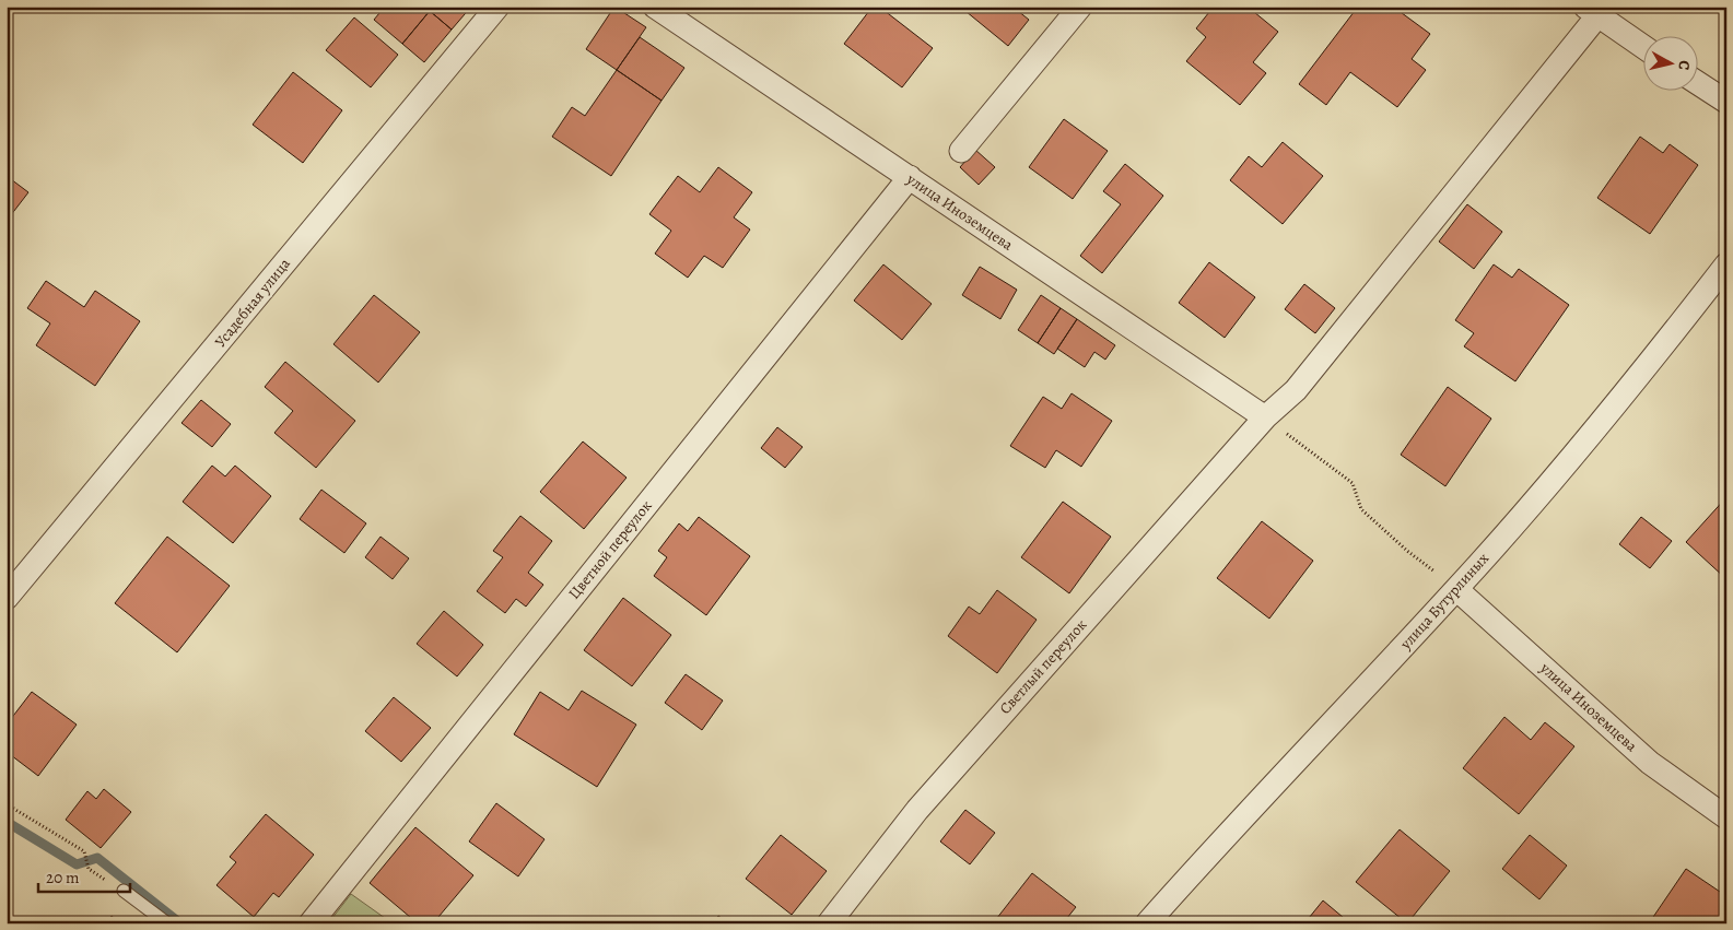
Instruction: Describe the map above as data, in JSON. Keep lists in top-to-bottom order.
{
  "streets": {
    "street": [
      "улица Иноземцева",
      "Усадебная улица",
      "Цветной переулок",
      "улица Бутурлиных",
      "Светлый переулок"
    ]
  },
  "crossings": [
    ["улица Иноземцева", "Цветной переулок"],
    ["улица Иноземцева", "улица Бутурлиных"],
    ["улица Иноземцева", "Светлый переулок"]
  ],
  "scale_bar": "20 m",
  "north": "right"
}
